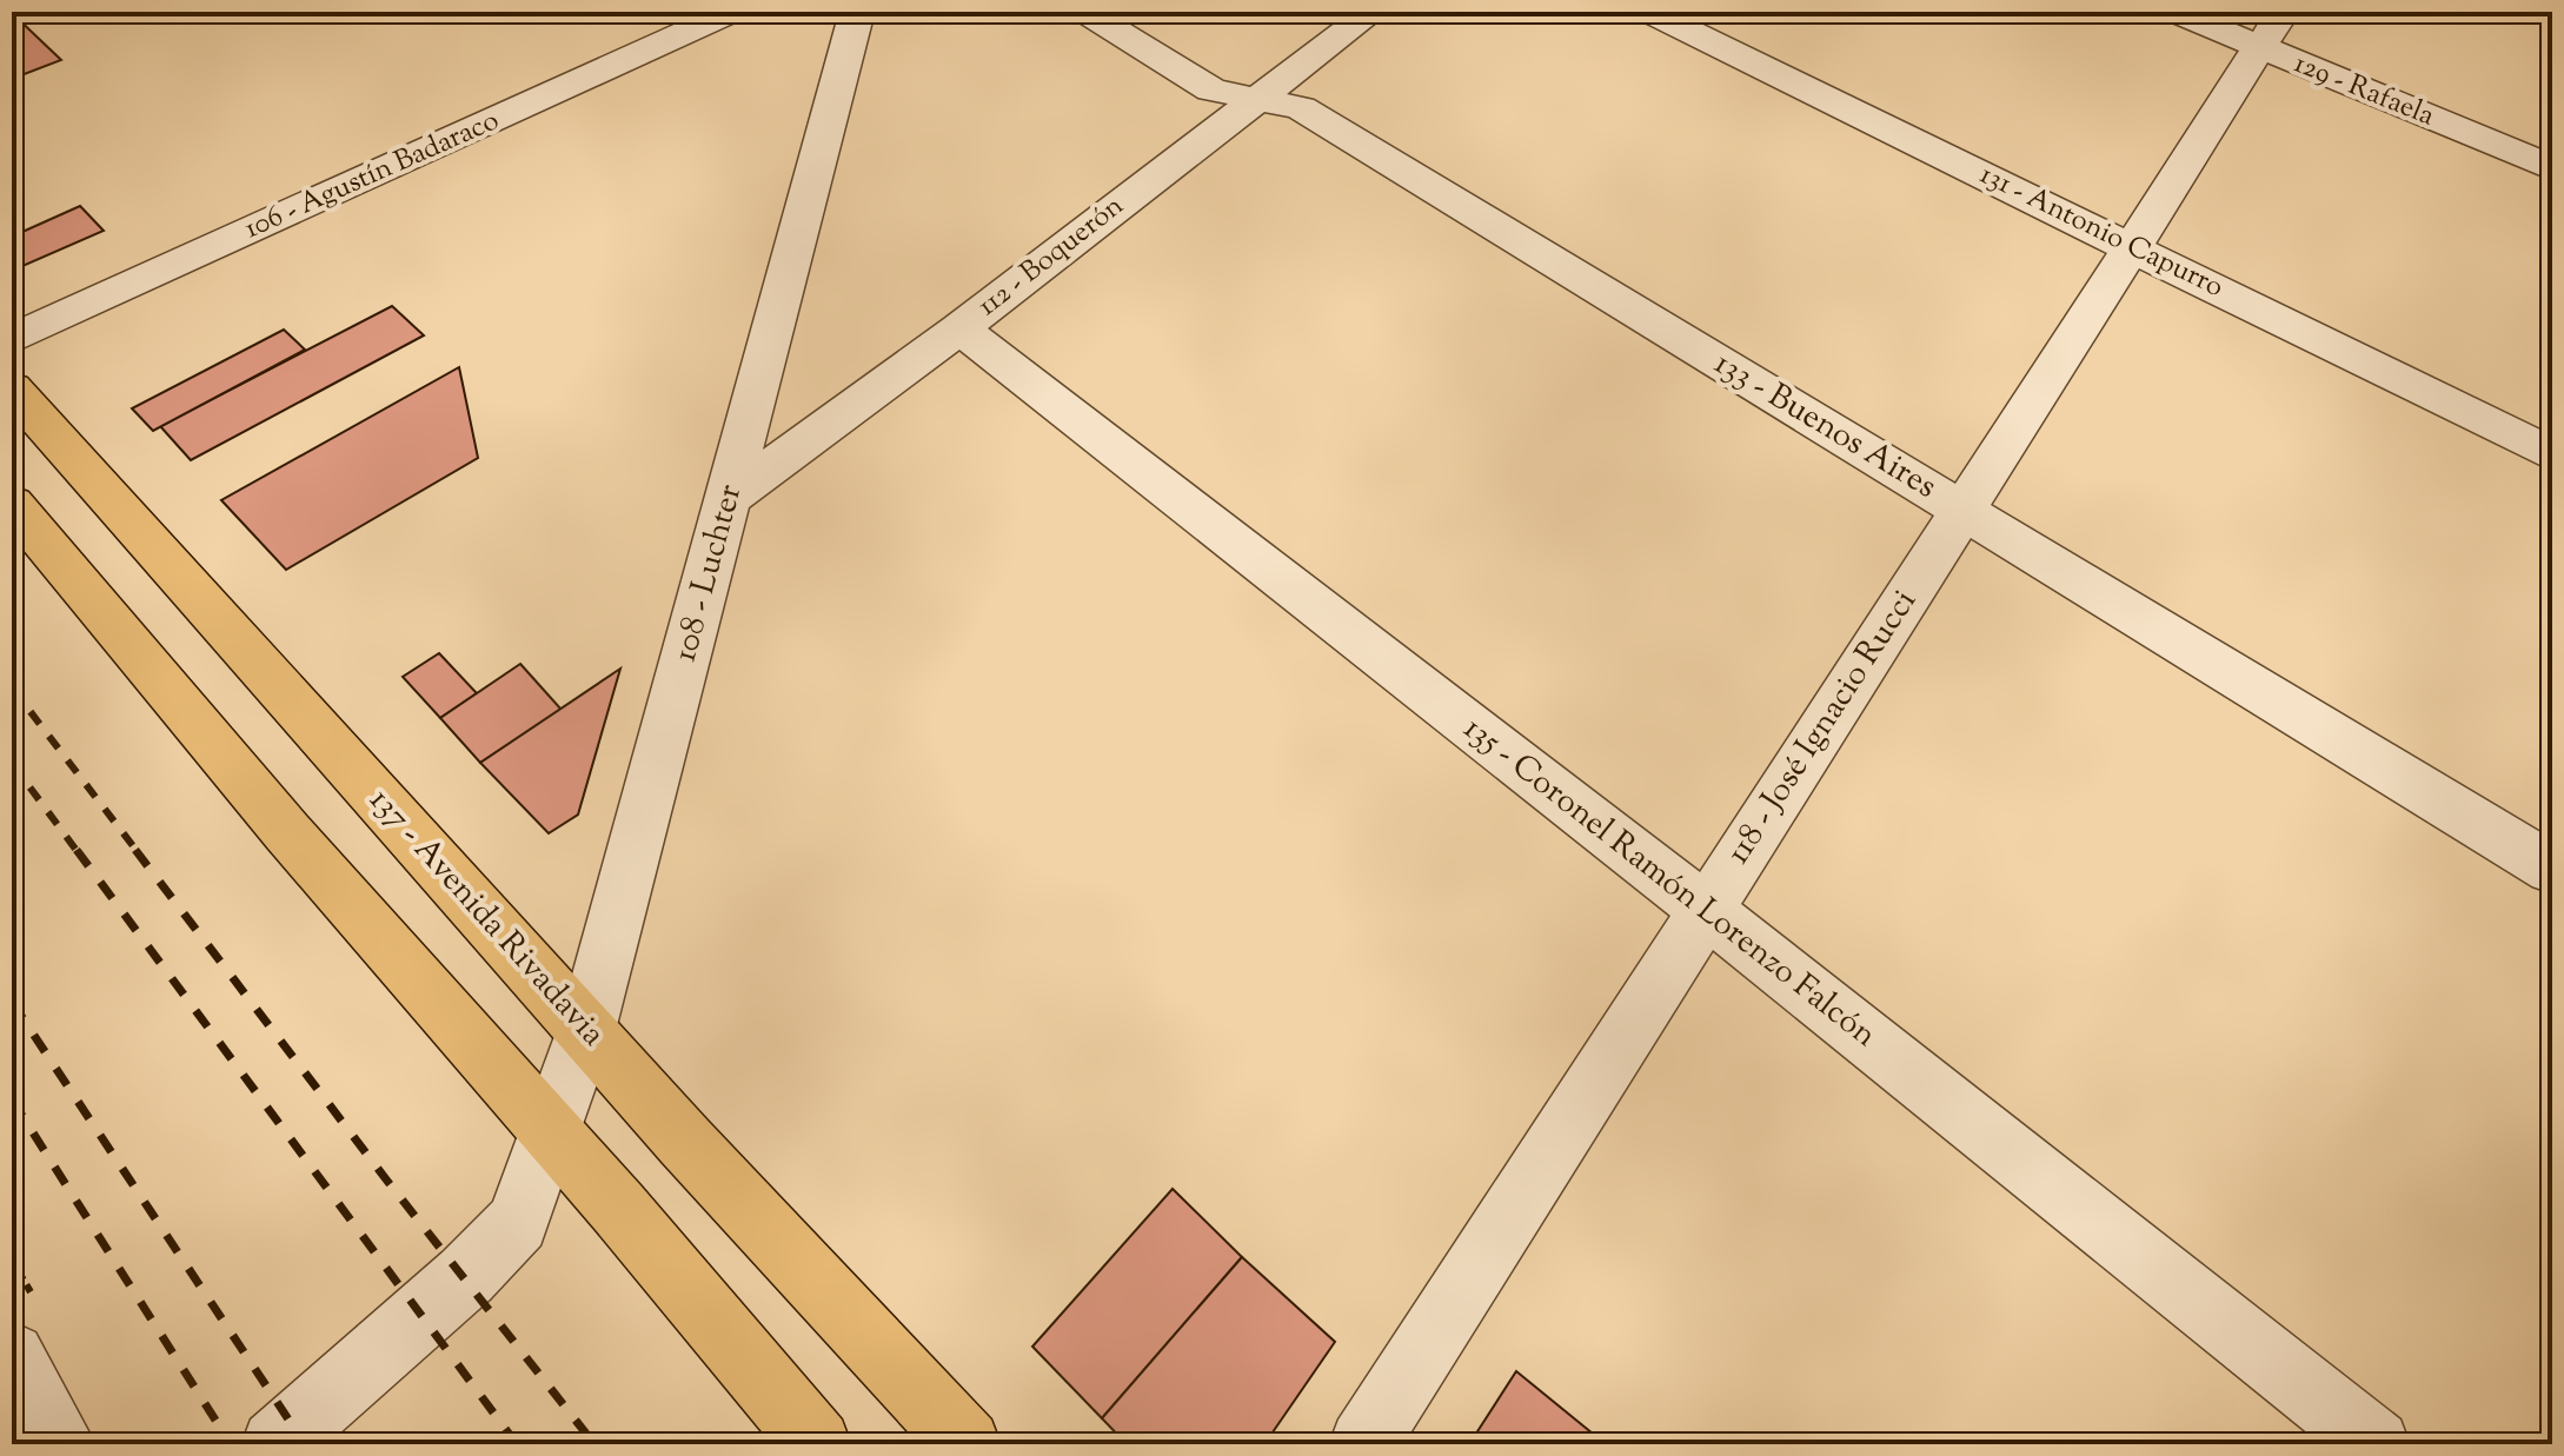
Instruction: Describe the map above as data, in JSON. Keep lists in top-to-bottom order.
{
  "streets": {
    "main road": ["137 - Avenida Rivadavia"],
    "street": [
      "129 - Rafaela",
      "106 - Agustín Badaraco",
      "131 - Antonio Capurro",
      "112 - Boquerón",
      "133 - Buenos Aires",
      "108 - Luchter",
      "118 - José Ignacio Rucci",
      "135 - Coronel Ramón Lorenzo Falcón"
    ]
  },
  "crossings": [
    ["129 - Rafaela", "118 - José Ignacio Rucci"],
    ["131 - Antonio Capurro", "118 - José Ignacio Rucci"],
    ["112 - Boquerón", "133 - Buenos Aires"],
    ["112 - Boquerón", "108 - Luchter"],
    ["112 - Boquerón", "135 - Coronel Ramón Lorenzo Falcón"],
    ["133 - Buenos Aires", "118 - José Ignacio Rucci"],
    ["108 - Luchter", "137 - Avenida Rivadavia"],
    ["118 - José Ignacio Rucci", "135 - Coronel Ramón Lorenzo Falcón"]
  ]
}
